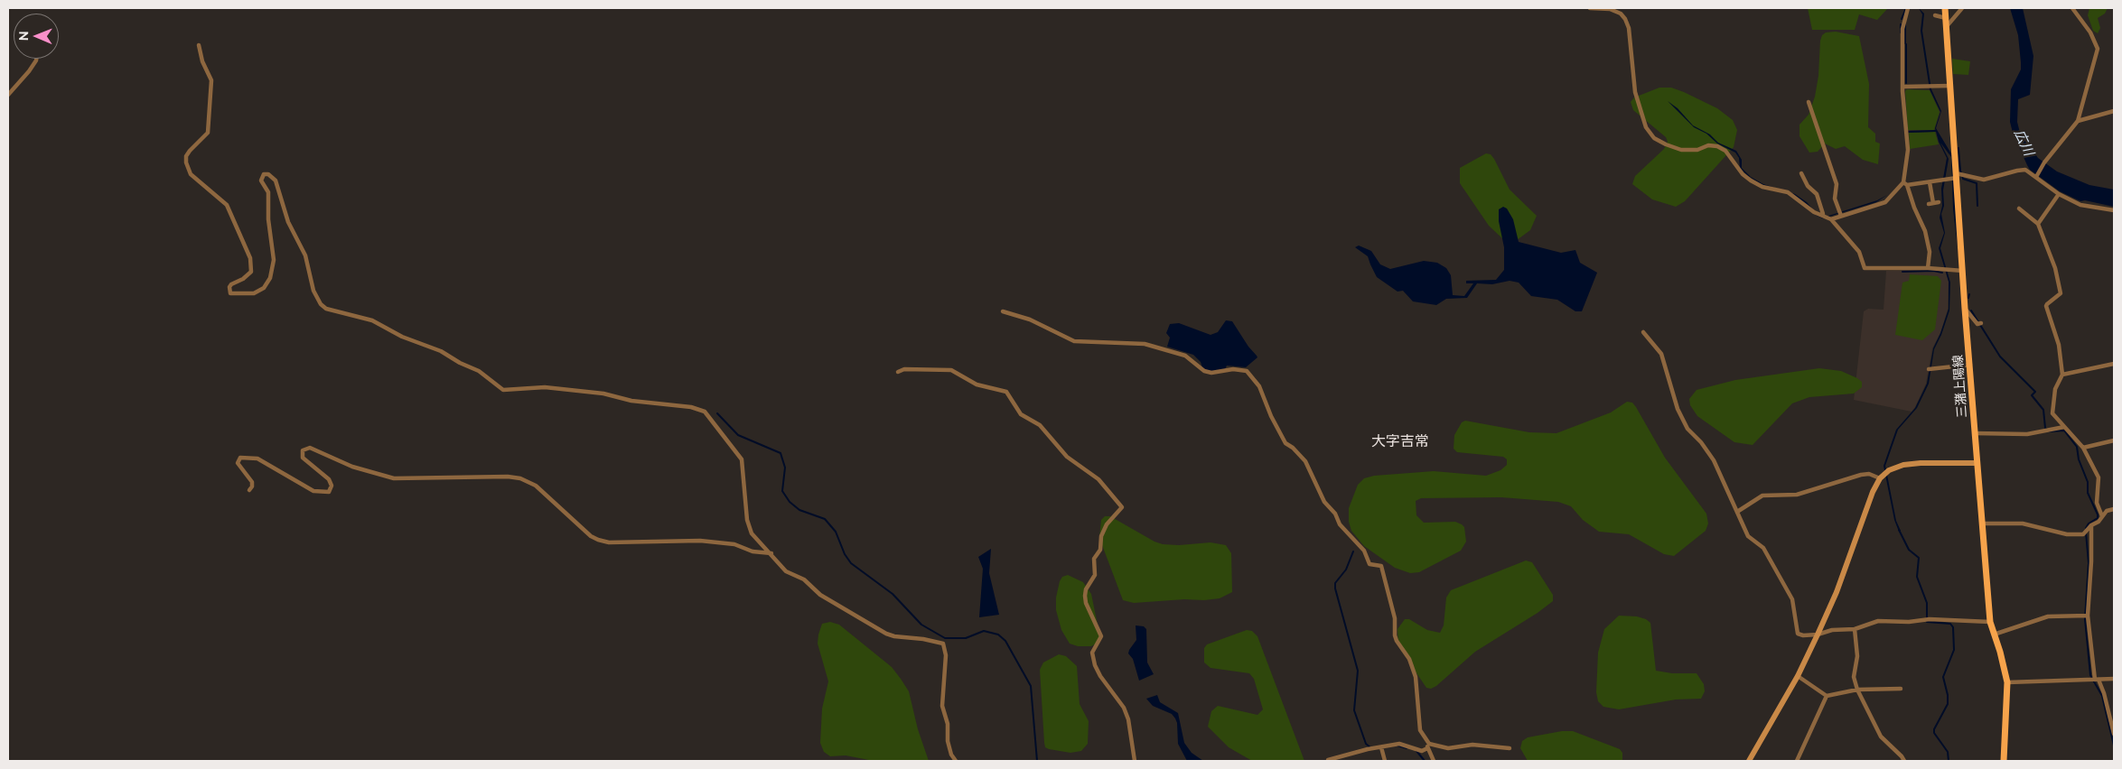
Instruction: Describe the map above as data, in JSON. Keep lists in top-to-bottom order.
{
  "streets": {
    "main road": ["三潴上陽線"]
  },
  "districts": ["大字吉常"],
  "water": ["広川"],
  "north": "left"
}
